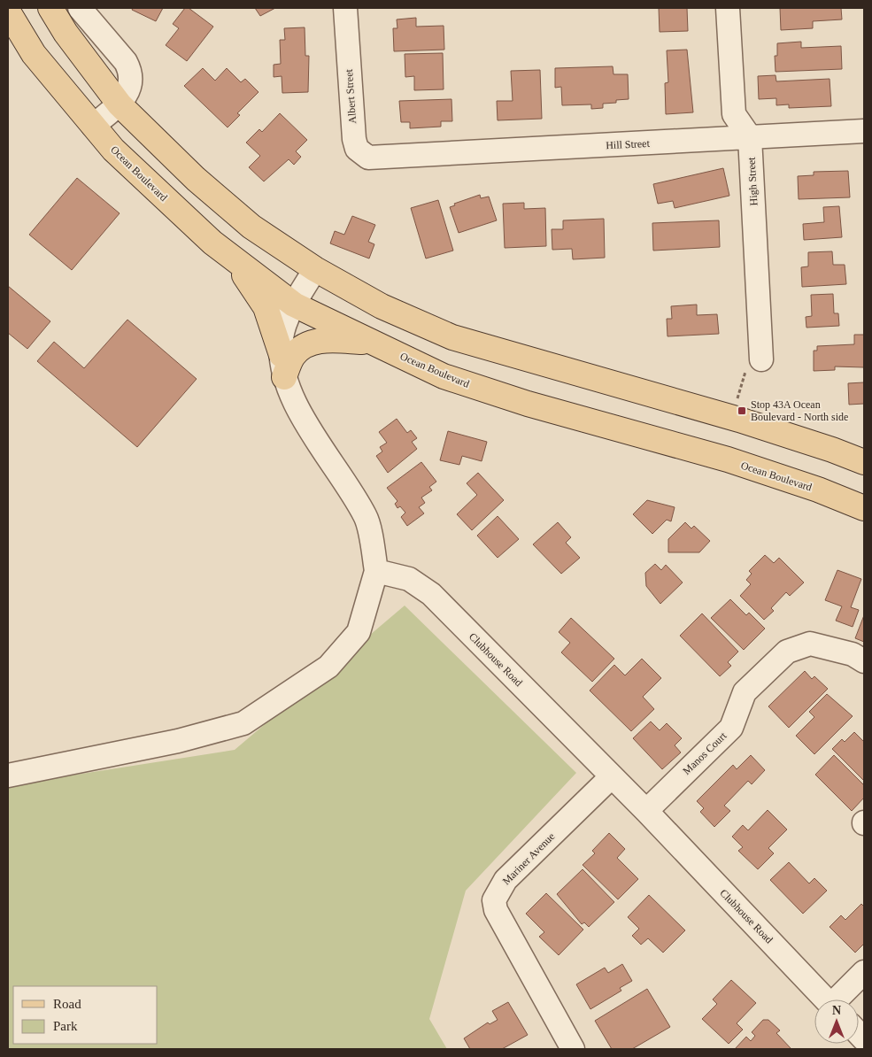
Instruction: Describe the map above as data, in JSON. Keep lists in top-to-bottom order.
{
  "streets": {
    "main road": ["Ocean Boulevard"],
    "street": [
      "Albert Street",
      "Hill Street",
      "High Street",
      "Clubhouse Road",
      "Manos Court",
      "Mariner Avenue"
    ]
  },
  "crossings": [
    ["Albert Street", "Hill Street"],
    ["Hill Street", "High Street"],
    ["Clubhouse Road", "Manos Court"],
    ["Clubhouse Road", "Mariner Avenue"]
  ],
  "places": {
    "transit": ["Stop 43A Ocean Boulevard - North side"]
  },
  "legend": ["Road", "Park"],
  "north": "top"
}
